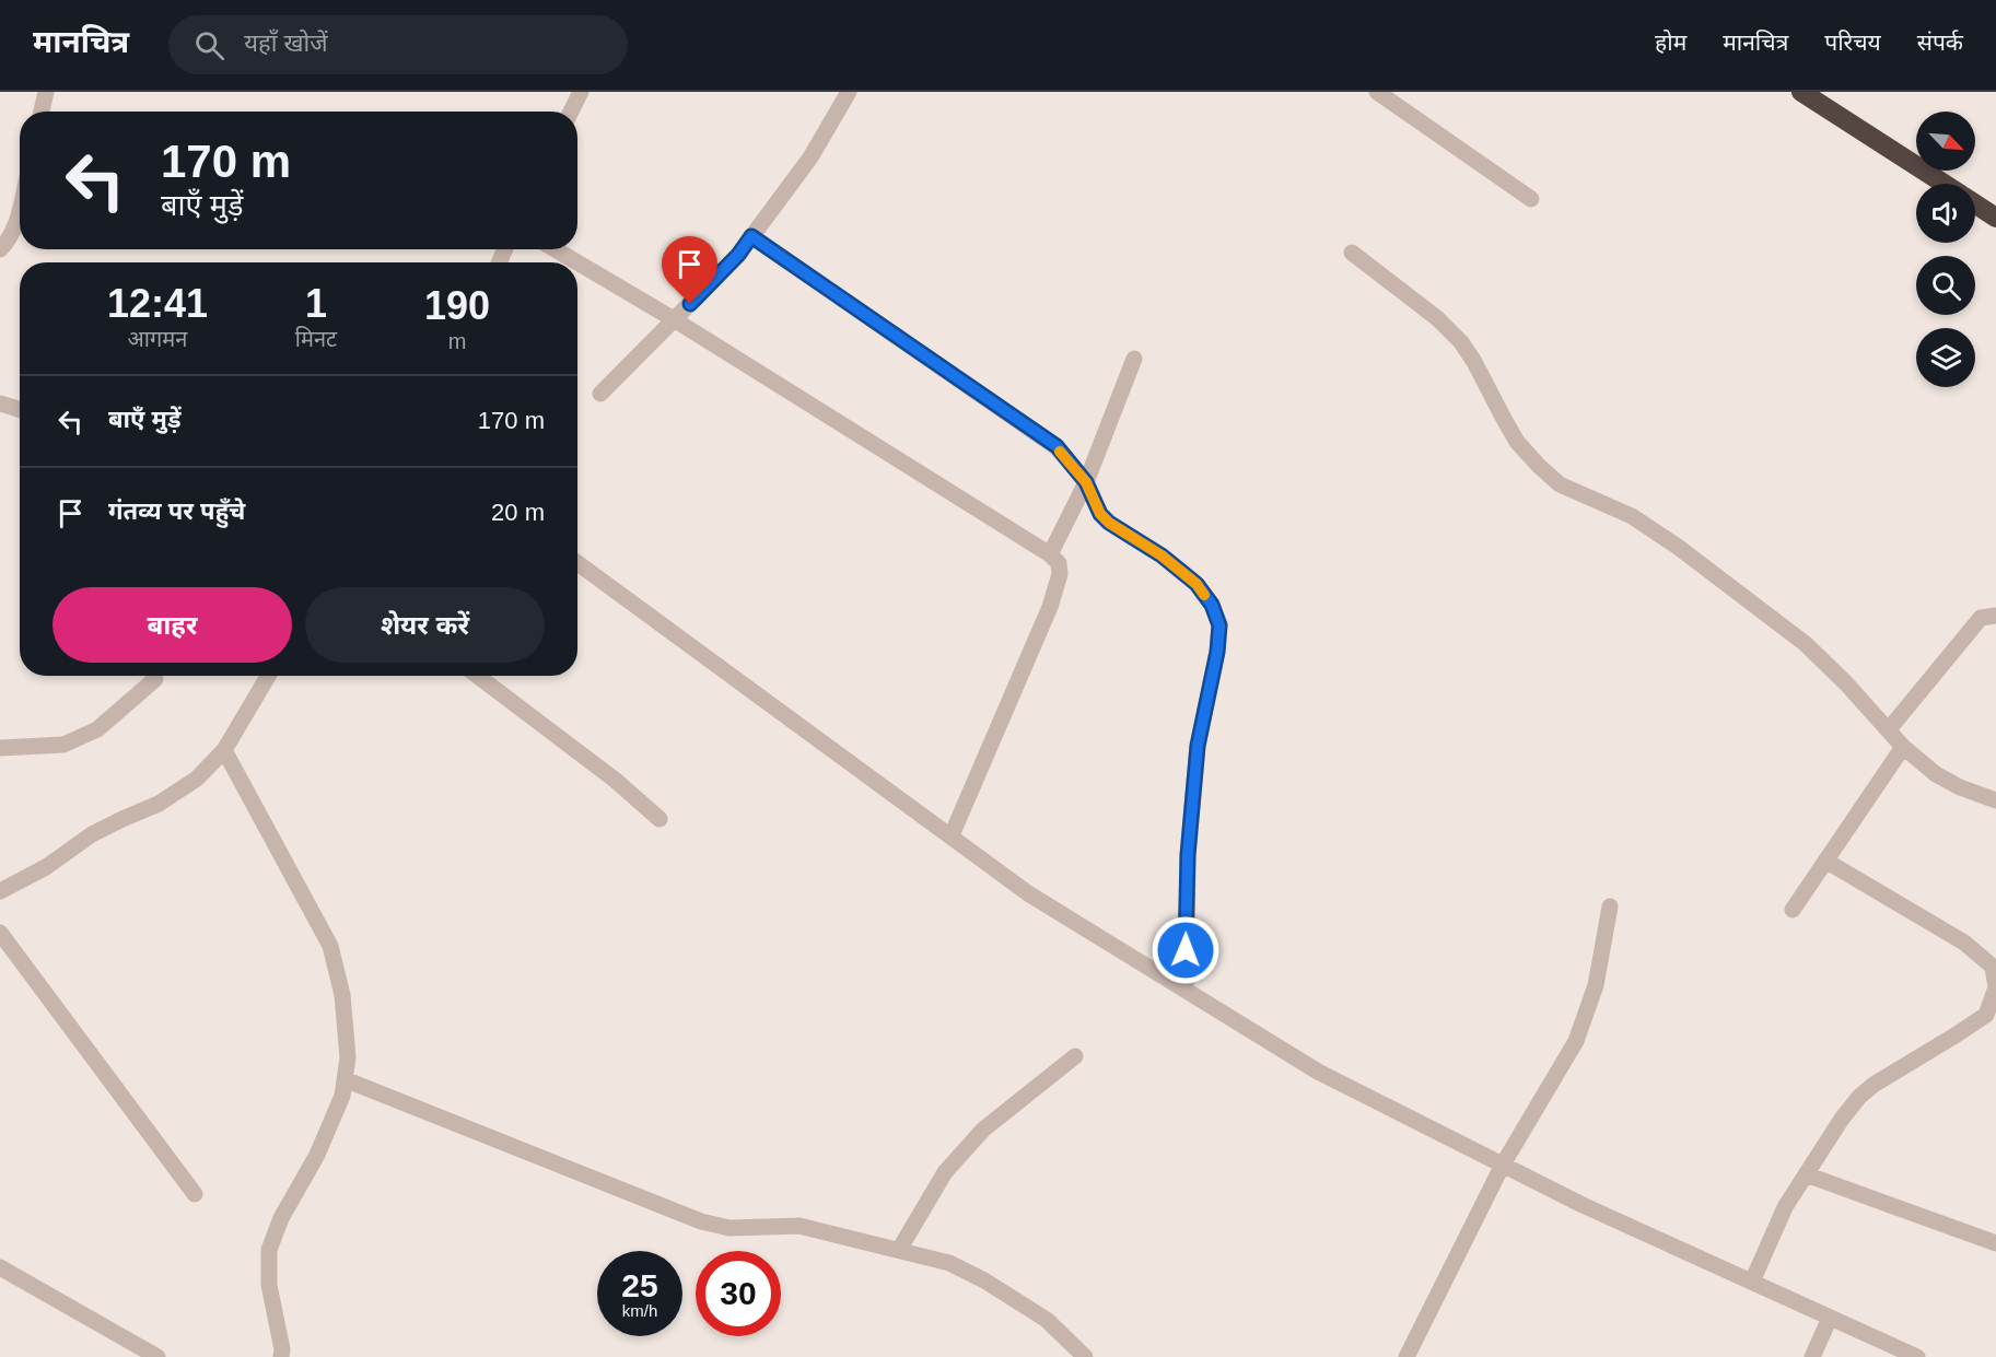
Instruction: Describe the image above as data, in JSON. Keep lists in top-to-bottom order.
{
  "north": "bottom right",
  "page": {
    "header": "मानचित्र",
    "search": "यहाँ खोजें",
    "nav": [
      "होम",
      "मानचित्र",
      "परिचय",
      "संपर्क"
    ],
    "turn": ["170 m", "बाएँ मुड़ें"],
    "eta": [
      "12:41",
      "आगमन",
      "1",
      "मिनट",
      "190",
      "m"
    ],
    "list": [
      {
        "name": "बाएँ मुड़ें",
        "value": "170 m"
      },
      {
        "name": "गंतव्य पर पहुँचे",
        "value": "20 m"
      }
    ],
    "buttons": ["बाहर", "शेयर करें"],
    "speed": "25 km/h",
    "limit": "30"
  }
}
